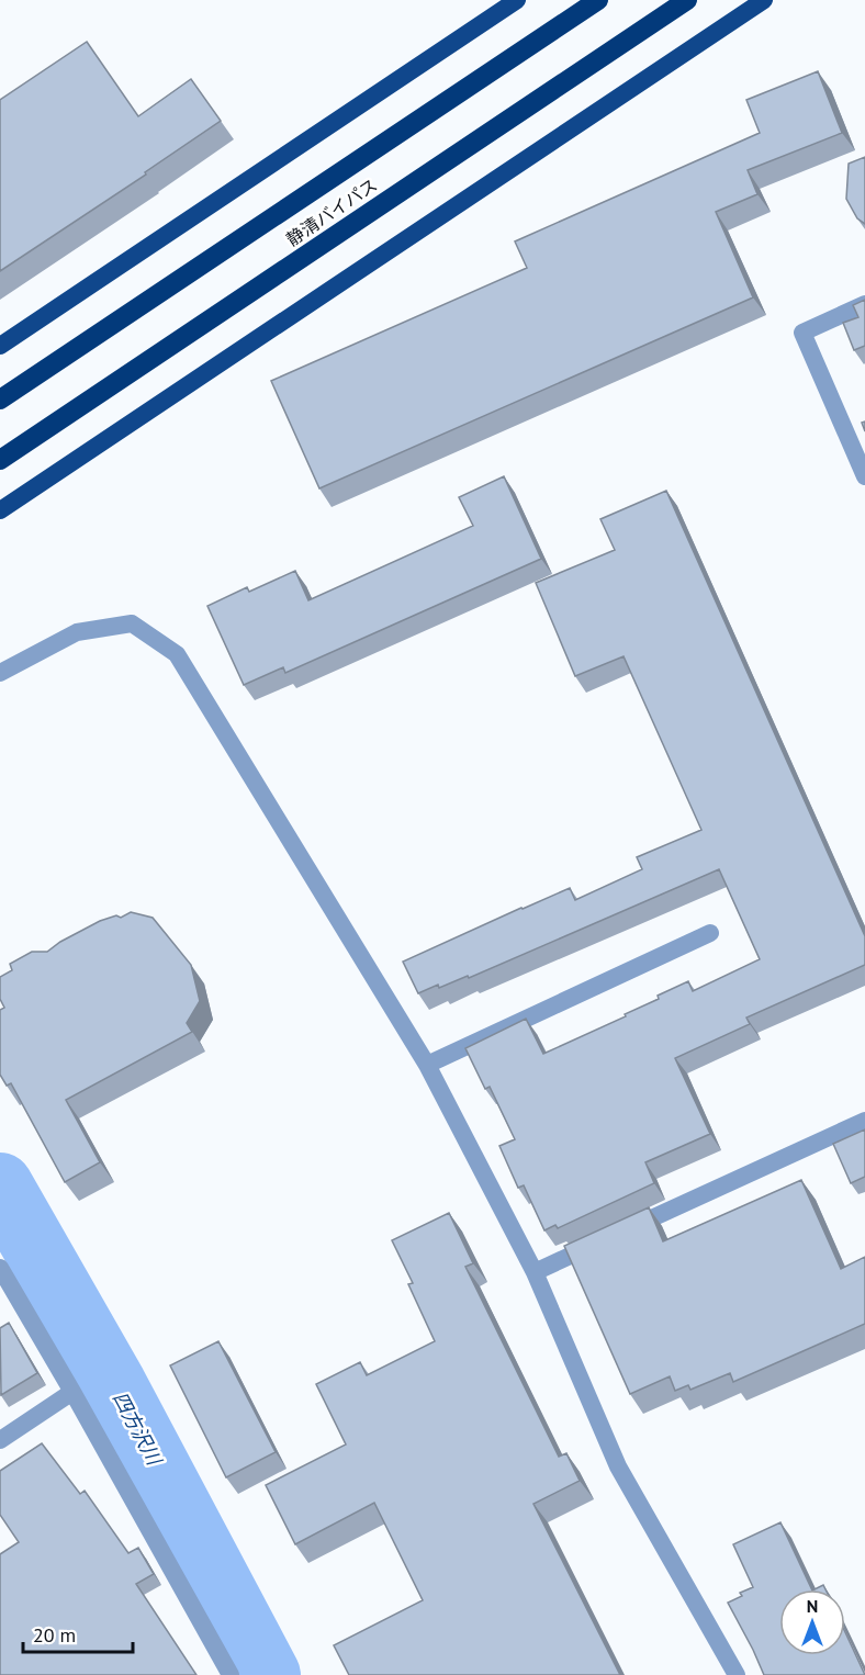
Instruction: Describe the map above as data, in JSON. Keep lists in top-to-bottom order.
{
  "streets": {
    "highway": ["静清バイパス"]
  },
  "water": ["四方沢川"],
  "scale_bar": "20 m",
  "north": "top"
}
